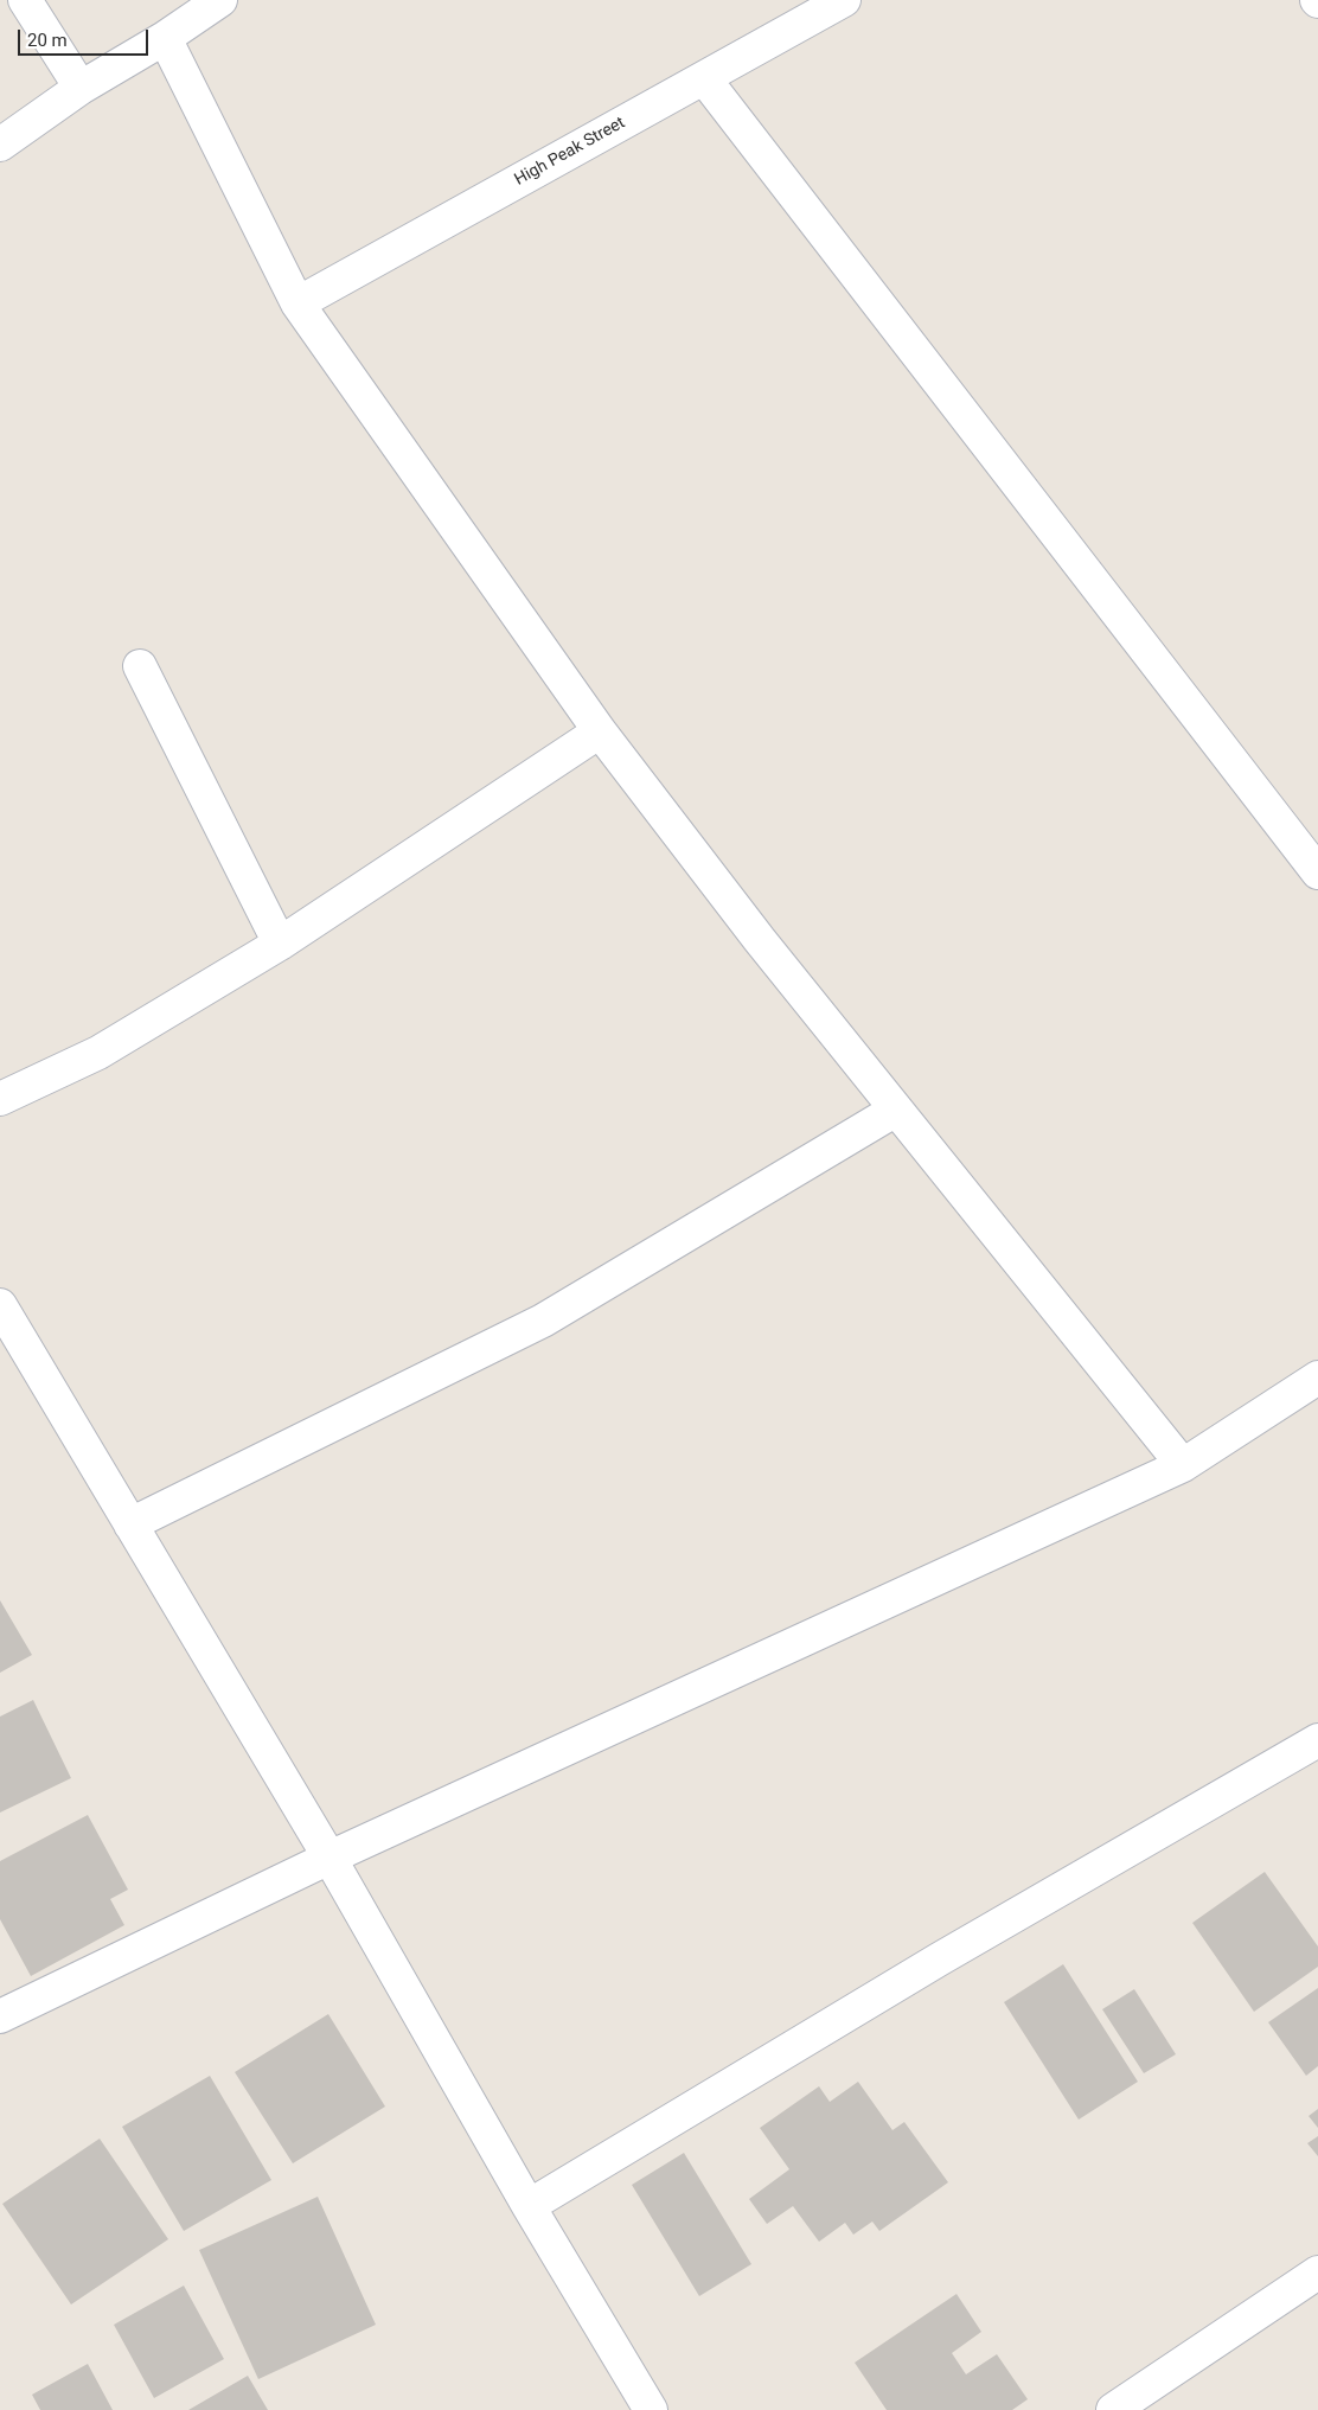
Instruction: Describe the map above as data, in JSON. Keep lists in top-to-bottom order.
{
  "streets": {
    "street": ["High Peak Street"]
  },
  "scale_bar": "20 m"
}
